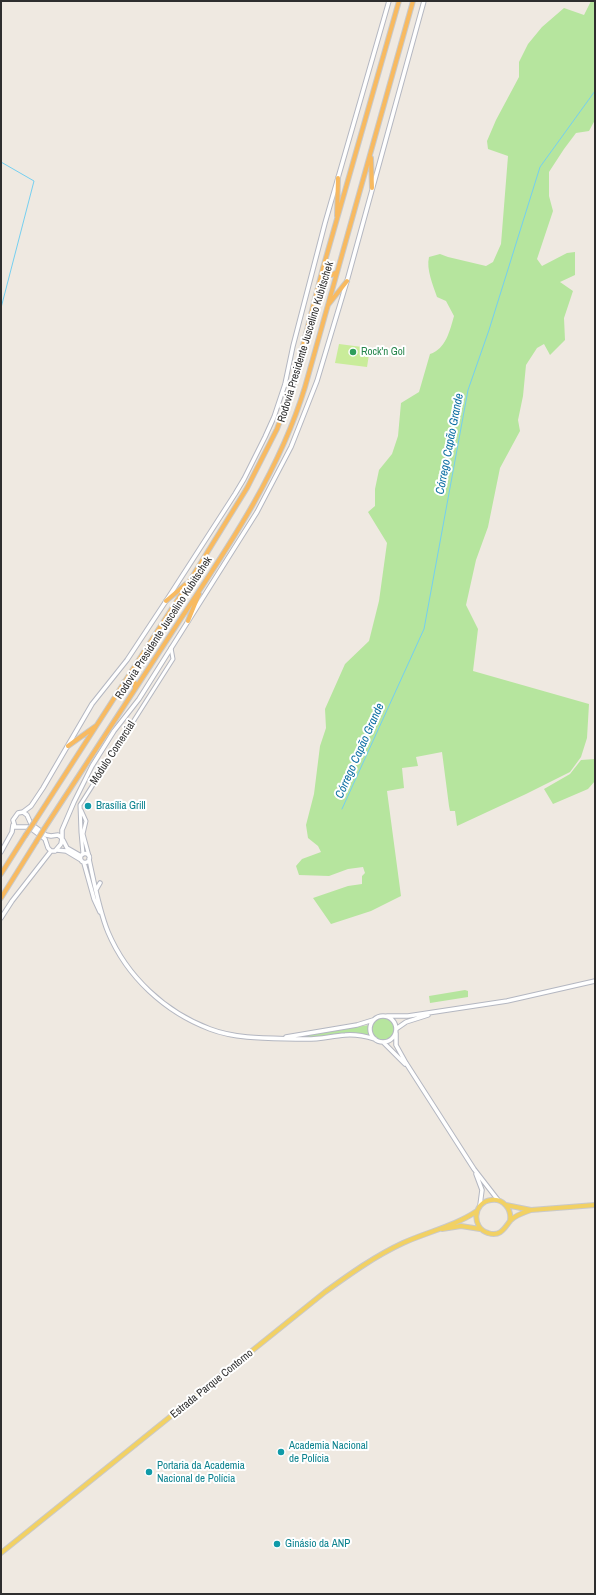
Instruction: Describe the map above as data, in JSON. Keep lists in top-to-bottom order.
{
  "streets": {
    "highway": ["Rodovia Presidente Juscelino Kubitschek"],
    "main road": ["Estrada Parque Contorno"],
    "street": ["Módulo Comercial"]
  },
  "water": ["Córrego Capão Grande"],
  "places": [
    "Rock'n Gol",
    "Brasília Grill",
    "Academia Nacional de Polícia",
    "Portaria da Academia Nacional de Polícia",
    "Ginásio da ANP"
  ]
}
